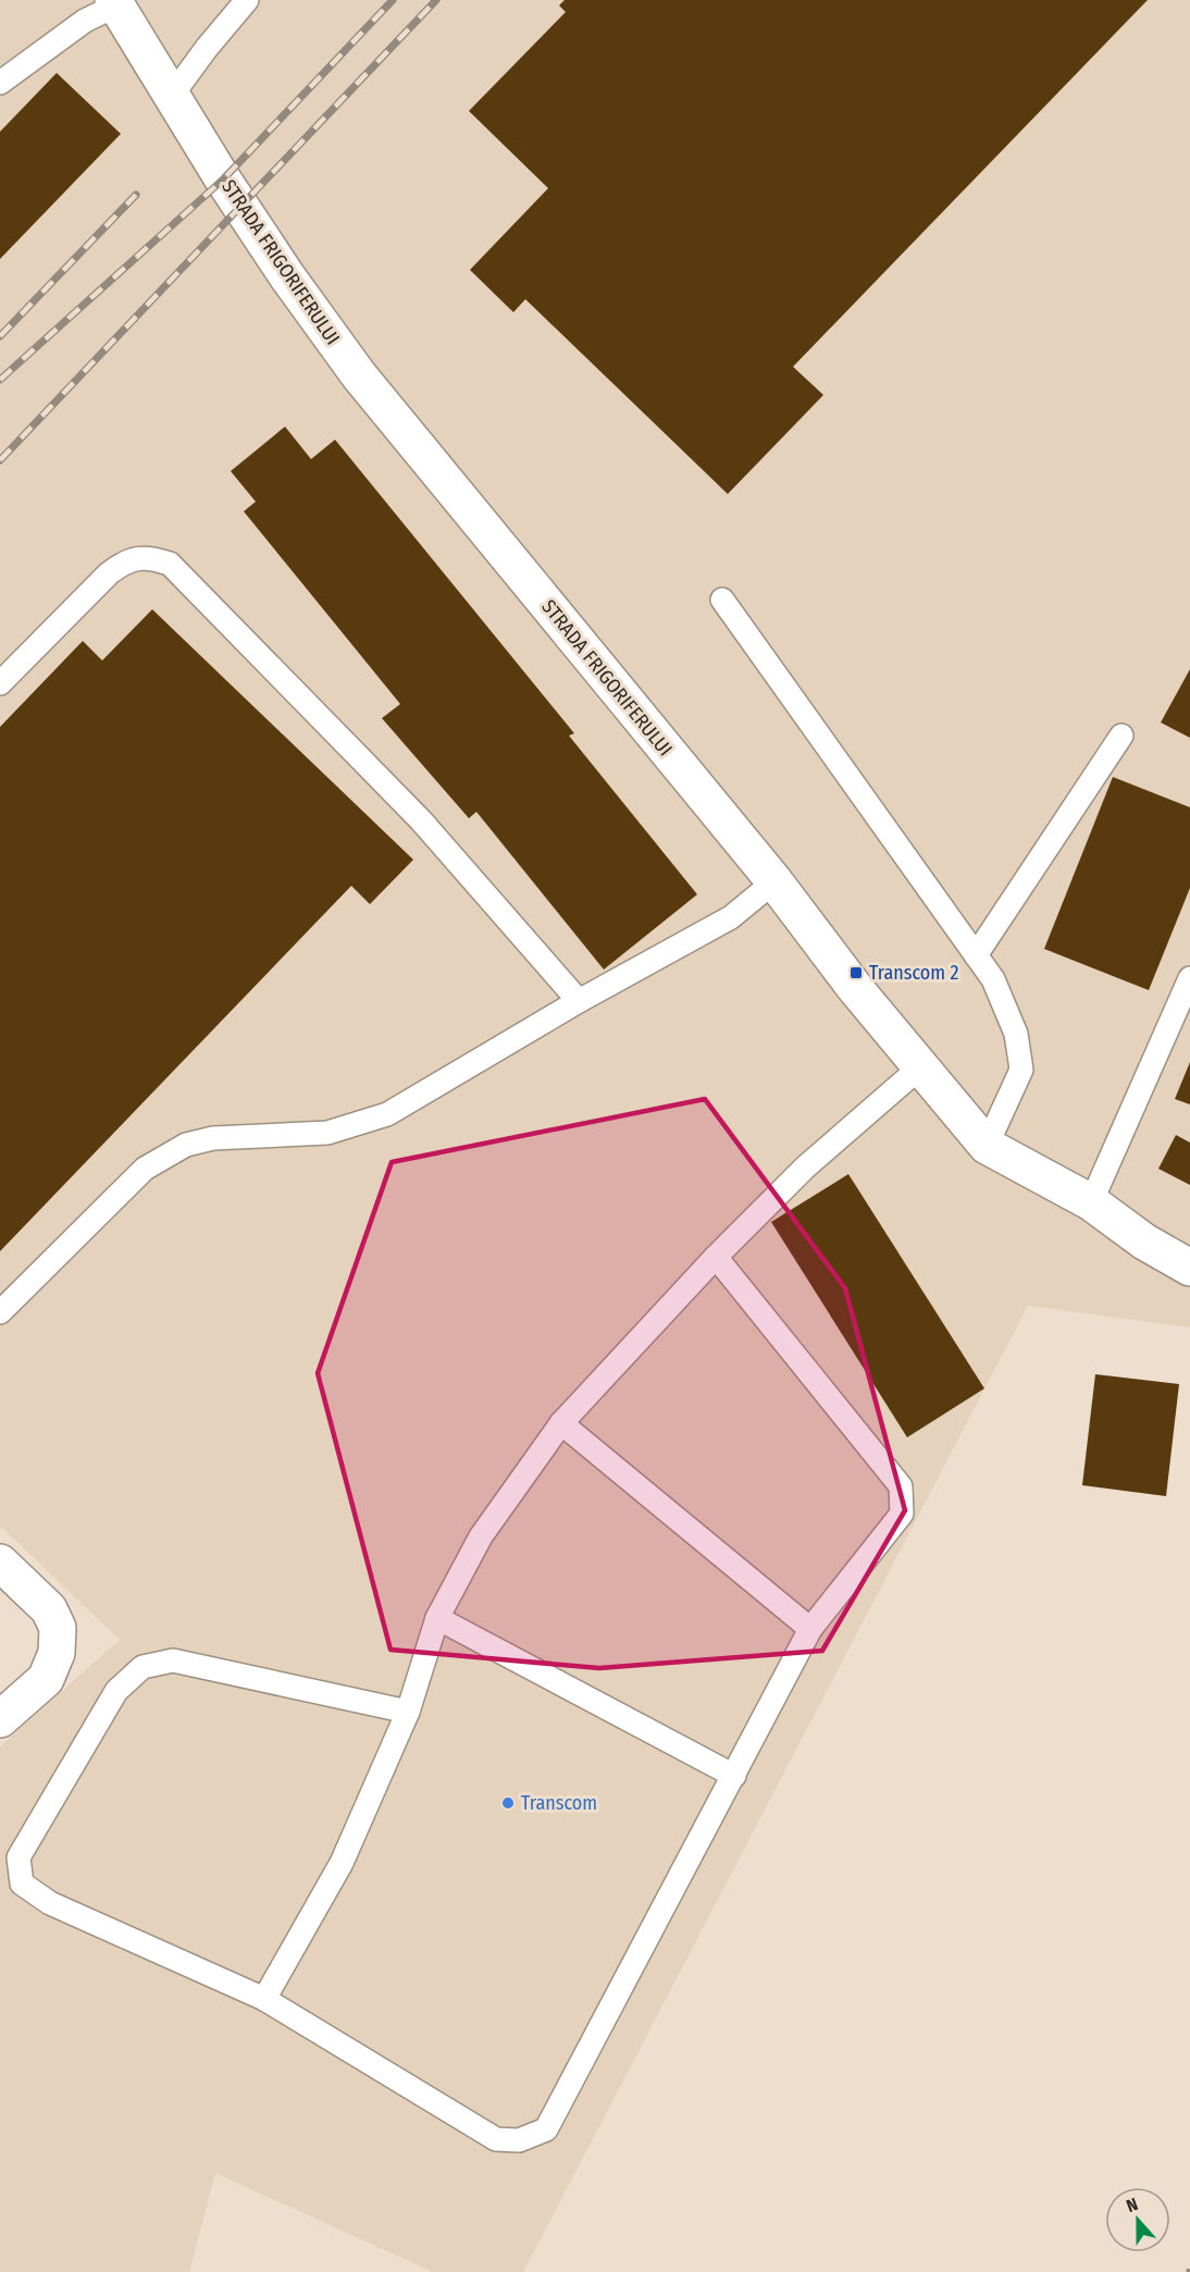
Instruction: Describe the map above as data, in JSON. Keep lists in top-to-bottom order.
{
  "streets": {
    "street": ["STRADA FRIGORIFERULUI"]
  },
  "places": {
    "transit": ["Transcom 2"],
    "other": ["Transcom"]
  },
  "north": "top"
}
